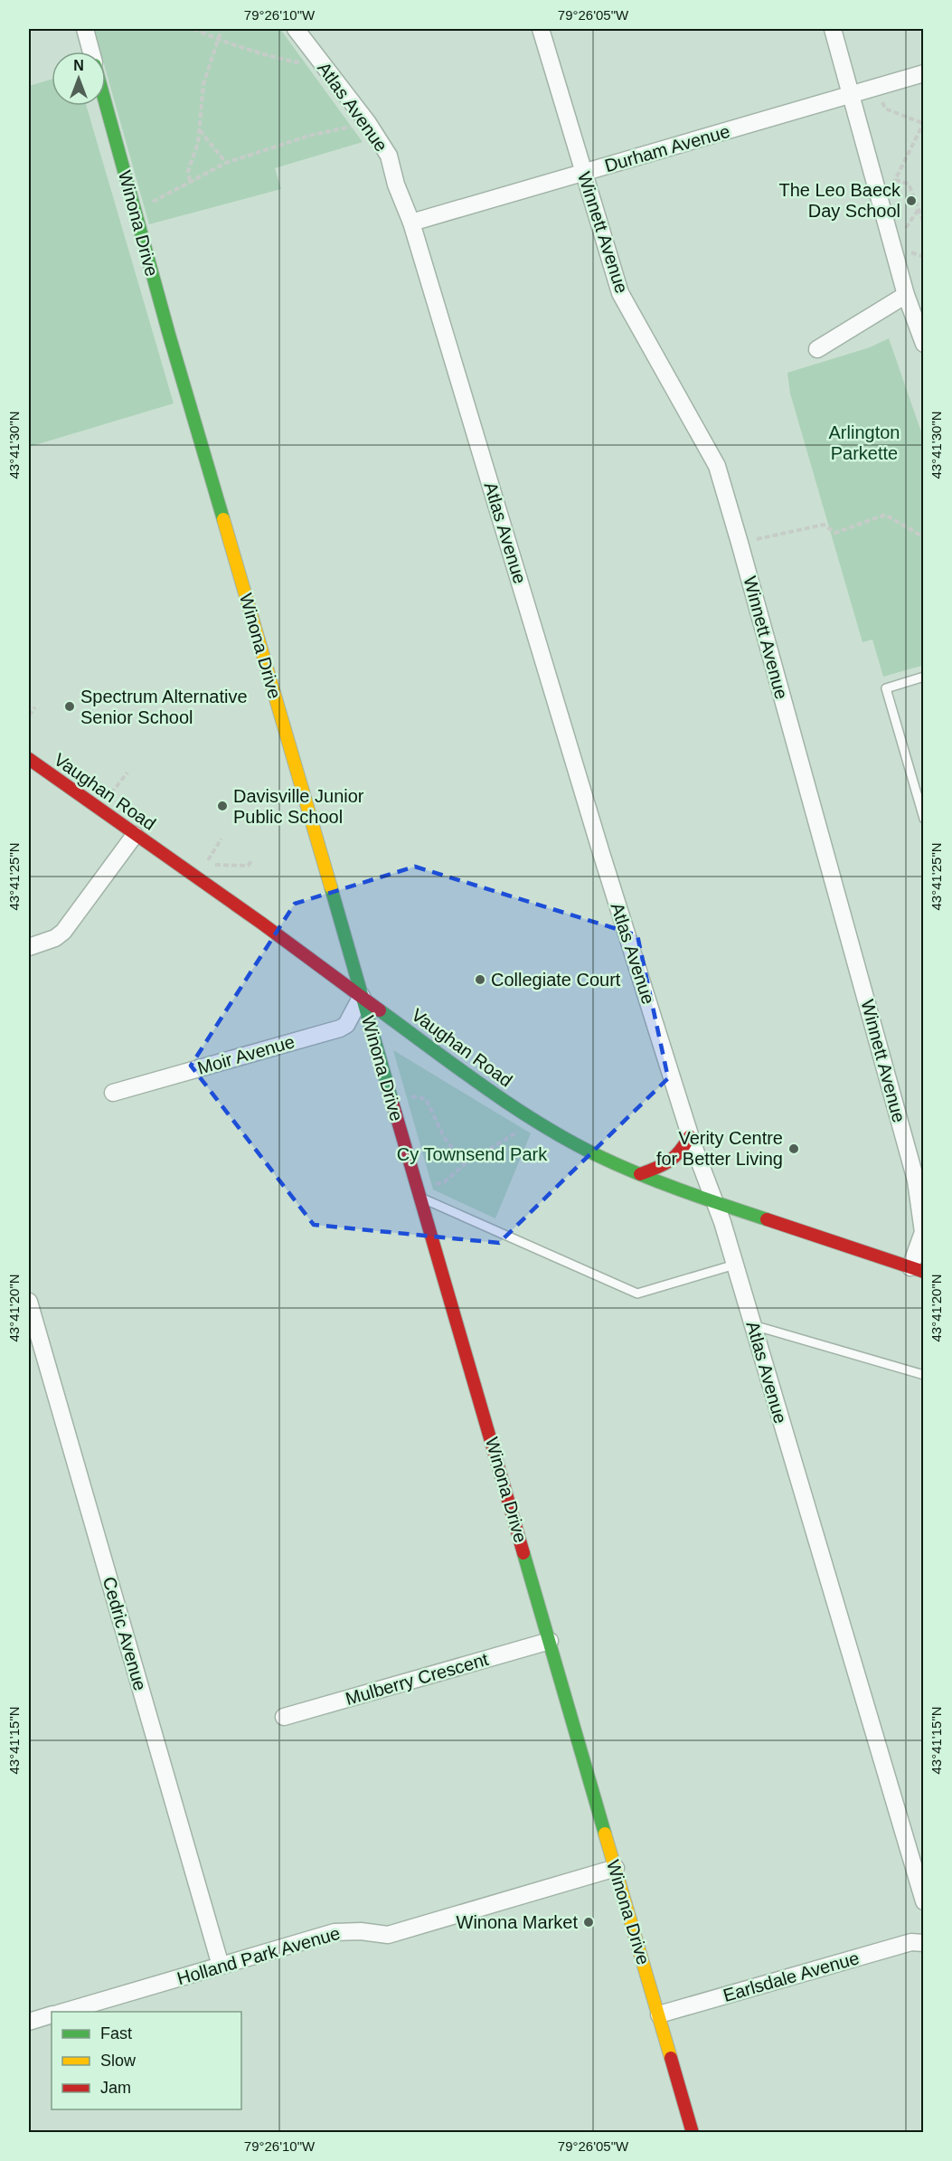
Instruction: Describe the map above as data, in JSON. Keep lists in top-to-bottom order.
{
  "streets": {
    "street": [
      "Atlas Avenue",
      "Durham Avenue",
      "Winona Drive",
      "Winnett Avenue",
      "Vaughan Road",
      "Moir Avenue",
      "Cedric Avenue",
      "Mulberry Crescent",
      "Holland Park Avenue",
      "Earlsdale Avenue"
    ]
  },
  "crossings": [
    ["Atlas Avenue", "Durham Avenue"],
    ["Atlas Avenue", "Vaughan Road"],
    ["Durham Avenue", "Winnett Avenue"],
    ["Winona Drive", "Vaughan Road"],
    ["Winona Drive", "Moir Avenue"],
    ["Winona Drive", "Mulberry Crescent"],
    ["Winona Drive", "Holland Park Avenue"],
    ["Winona Drive", "Earlsdale Avenue"],
    ["Winnett Avenue", "Vaughan Road"],
    ["Vaughan Road", "Moir Avenue"],
    ["Cedric Avenue", "Holland Park Avenue"]
  ],
  "parks": ["Arlington Parkette", "Cy Townsend Park"],
  "places": [
    "The Leo Baeck Day School",
    "Spectrum Alternative Senior School",
    "Davisville Junior Public School",
    "Collegiate Court",
    "Verity Centre for Better Living",
    "Winona Market"
  ],
  "legend": ["Fast", "Slow", "Jam"],
  "north": "top",
  "coordinates": [
    "79°26'10\"W",
    "79°26'05\"W",
    "43°41'30\"N",
    "43°41'25\"N",
    "43°41'20\"N",
    "43°41'15\"N"
  ]
}
